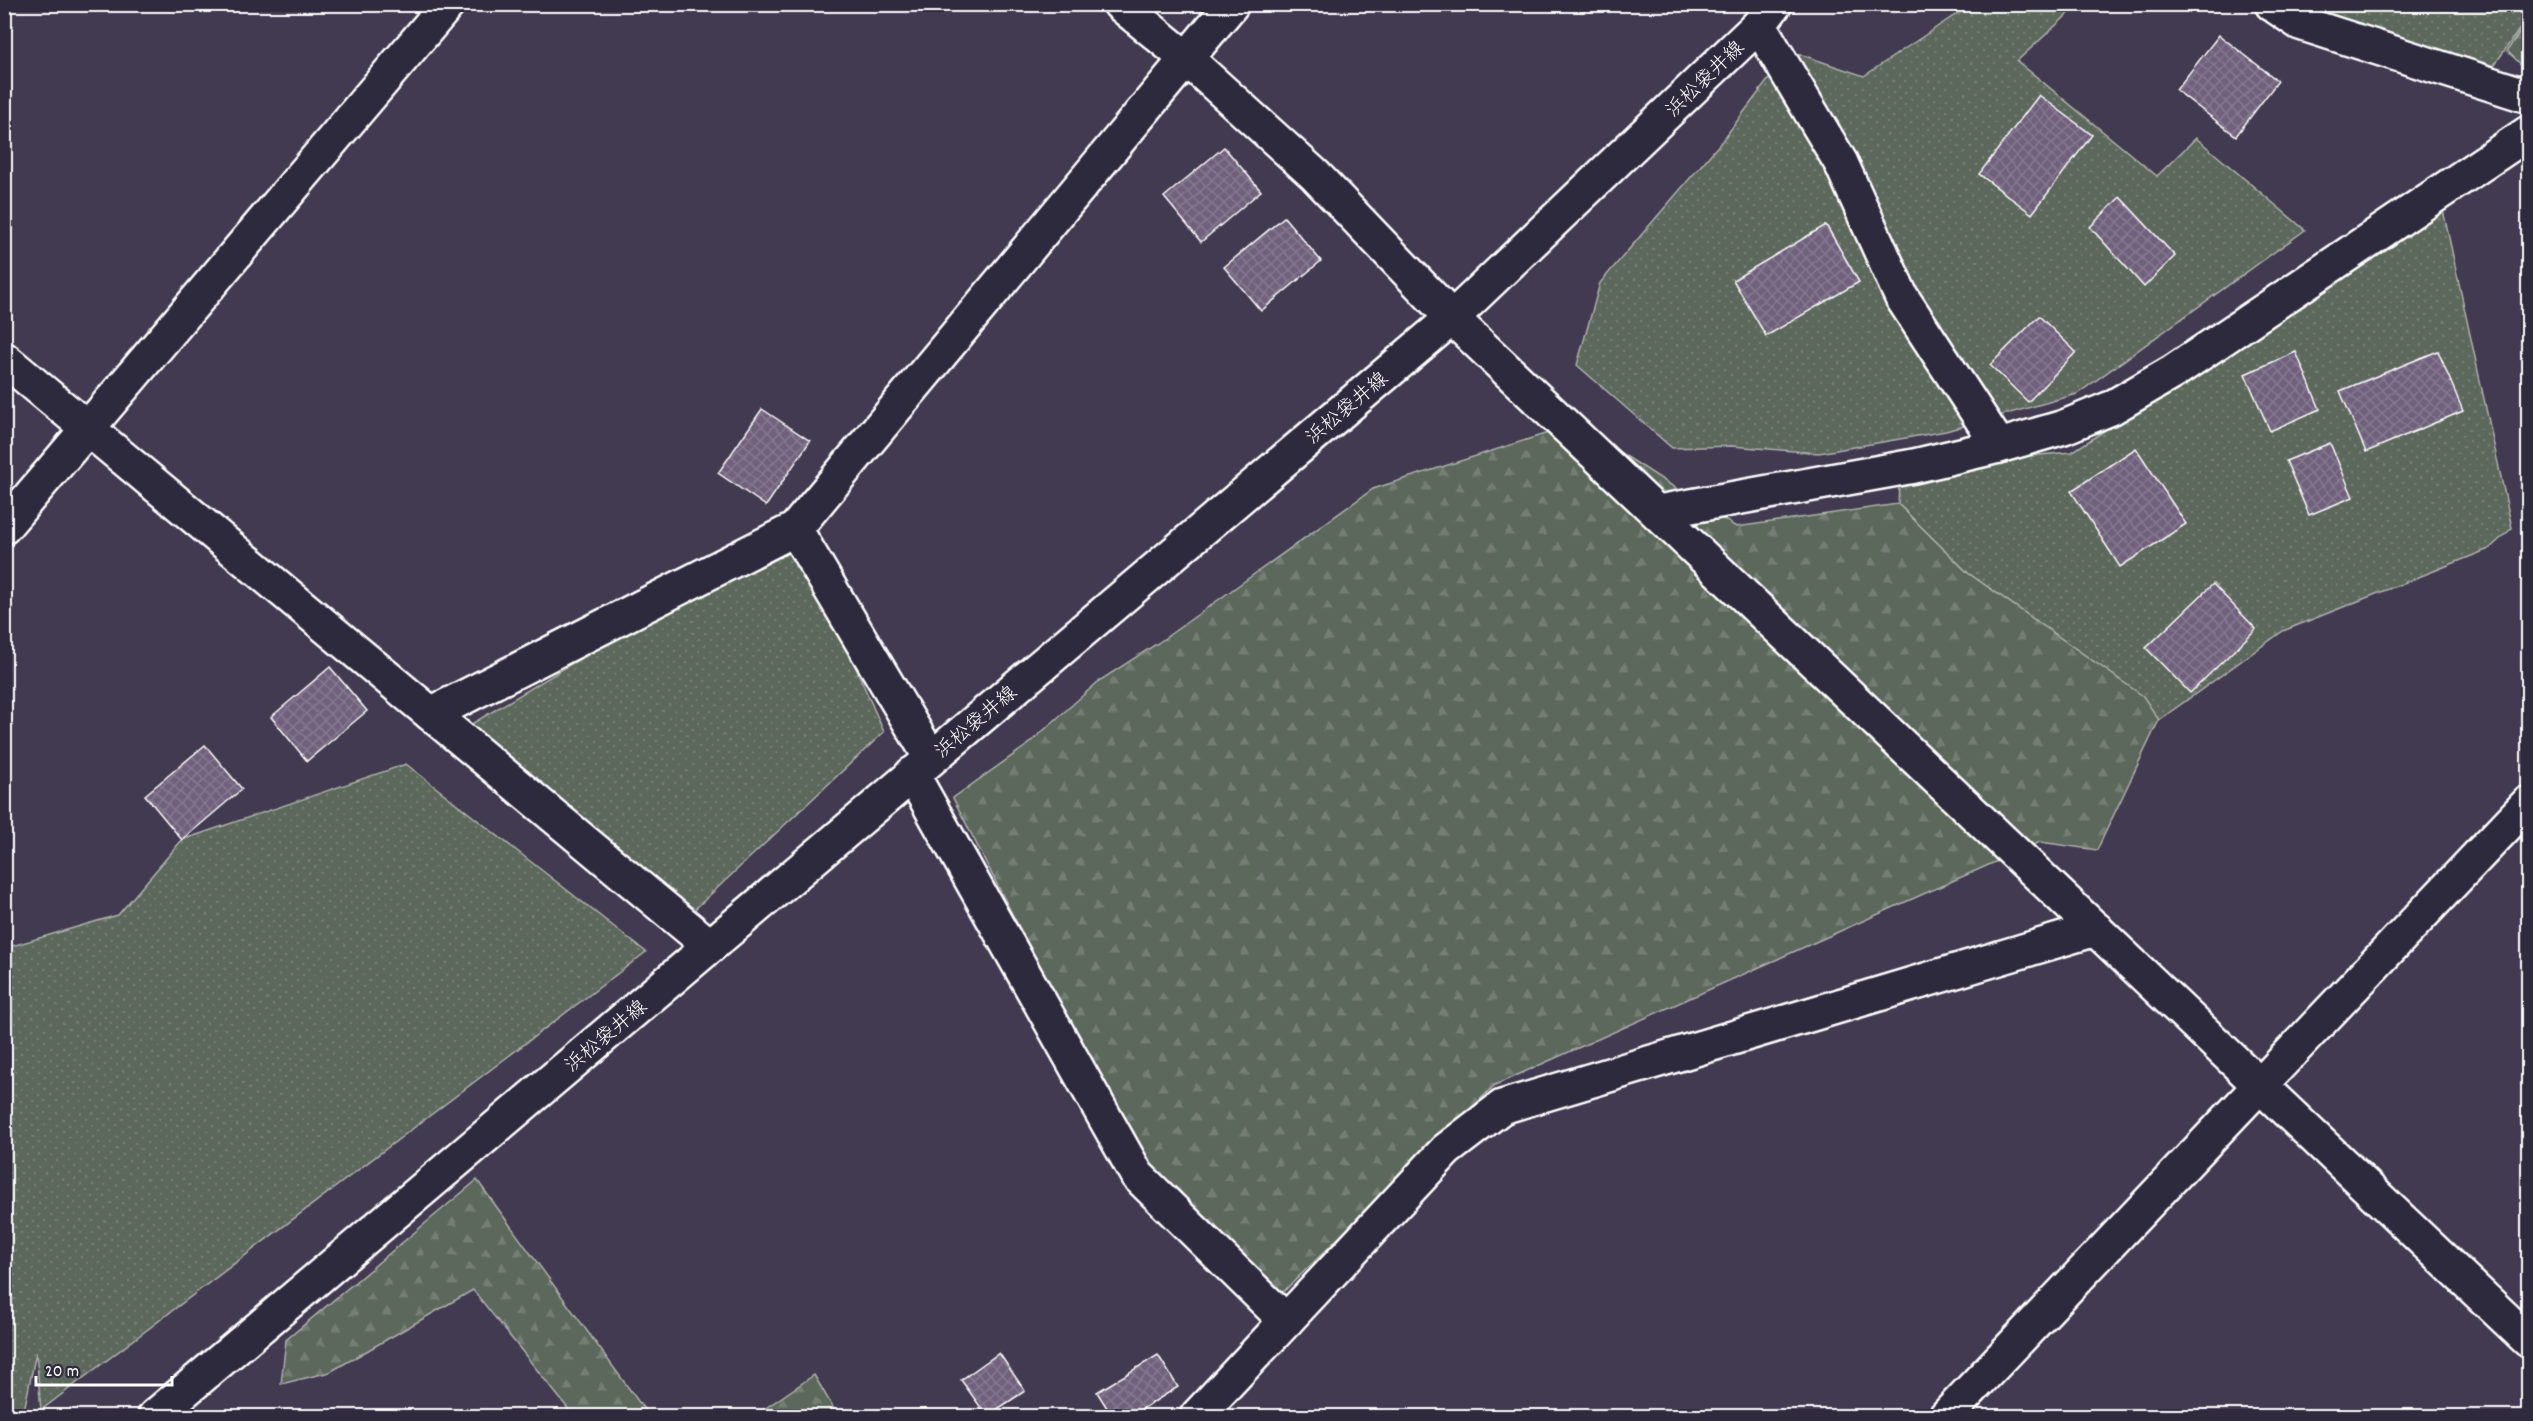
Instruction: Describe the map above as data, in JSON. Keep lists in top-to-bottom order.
{
  "streets": {
    "street": ["浜松袋井線"]
  },
  "scale_bar": "20 m"
}
